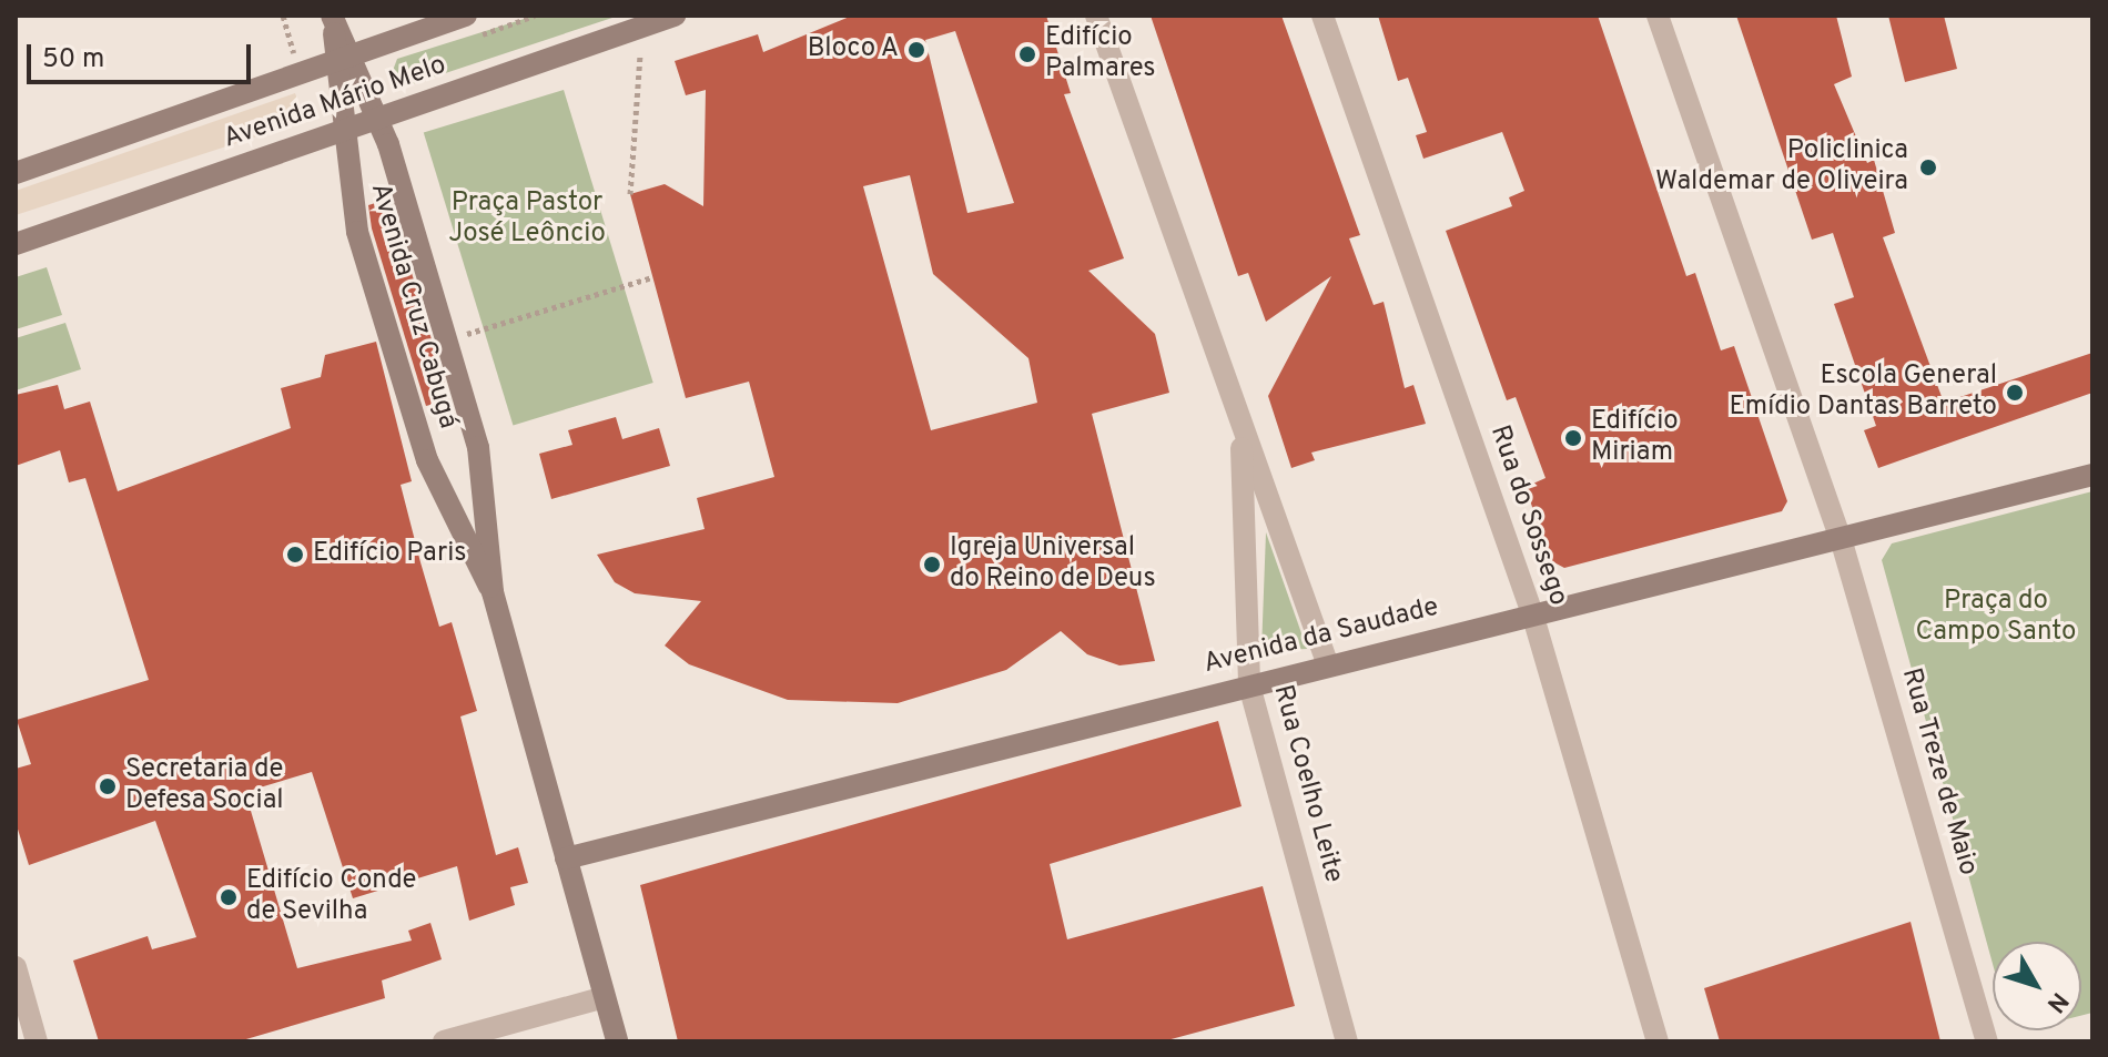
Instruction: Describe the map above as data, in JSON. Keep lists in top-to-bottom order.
{
  "streets": {
    "main road": ["Avenida Mário Melo", "Avenida Cruz Cabugá", "Avenida da Saudade"],
    "street": ["Rua do Sossego", "Rua Treze de Maio", "Rua Coelho Leite"]
  },
  "crossings": [
    ["Avenida Mário Melo", "Avenida Cruz Cabugá"],
    ["Avenida Cruz Cabugá", "Avenida da Saudade"],
    ["Rua do Sossego", "Avenida da Saudade"],
    ["Avenida da Saudade", "Rua Treze de Maio"],
    ["Avenida da Saudade", "Rua Coelho Leite"]
  ],
  "parks": ["Praça Pastor José Leôncio", "Praça do Campo Santo"],
  "places": [
    "Bloco A",
    "Edifício Palmares",
    "Policlinica Waldemar de Oliveira",
    "Escola General Emídio Dantas Barreto",
    "Edifício Miriam",
    "Edifício Paris",
    "Igreja Universal do Reino de Deus",
    "Secretaria de Defesa Social",
    "Edifício Conde de Sevilha"
  ],
  "scale_bar": "50 m",
  "north": "bottom right"
}
